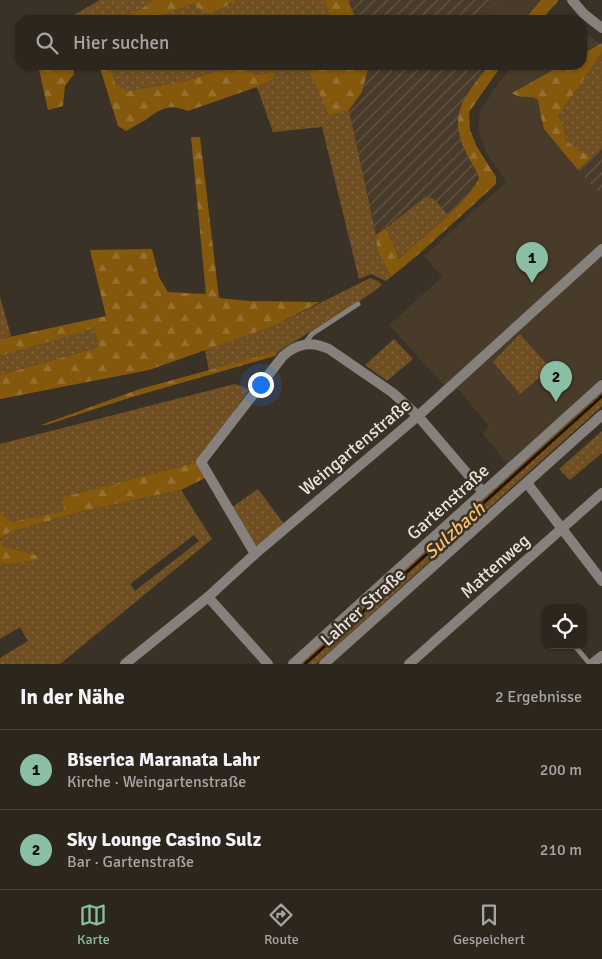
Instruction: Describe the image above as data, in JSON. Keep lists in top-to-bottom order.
{
  "streets": {
    "street": [
      "Weingartenstraße",
      "Gartenstraße",
      "Mattenweg",
      "Lahrer Straße"
    ]
  },
  "water": ["Sulzbach"],
  "page": {
    "search": "Hier suchen",
    "pins": ["1", "2"],
    "heading": ["In der Nähe", "2 Ergebnisse"],
    "list": [
      {
        "mark": "1",
        "name": "Biserica Maranata Lahr",
        "note": "Kirche · Weingartenstraße",
        "value": "200 m"
      },
      {
        "mark": "2",
        "name": "Sky Lounge Casino Sulz",
        "note": "Bar · Gartenstraße",
        "value": "210 m"
      }
    ],
    "nav": ["Karte", "Route", "Gespeichert"]
  }
}
